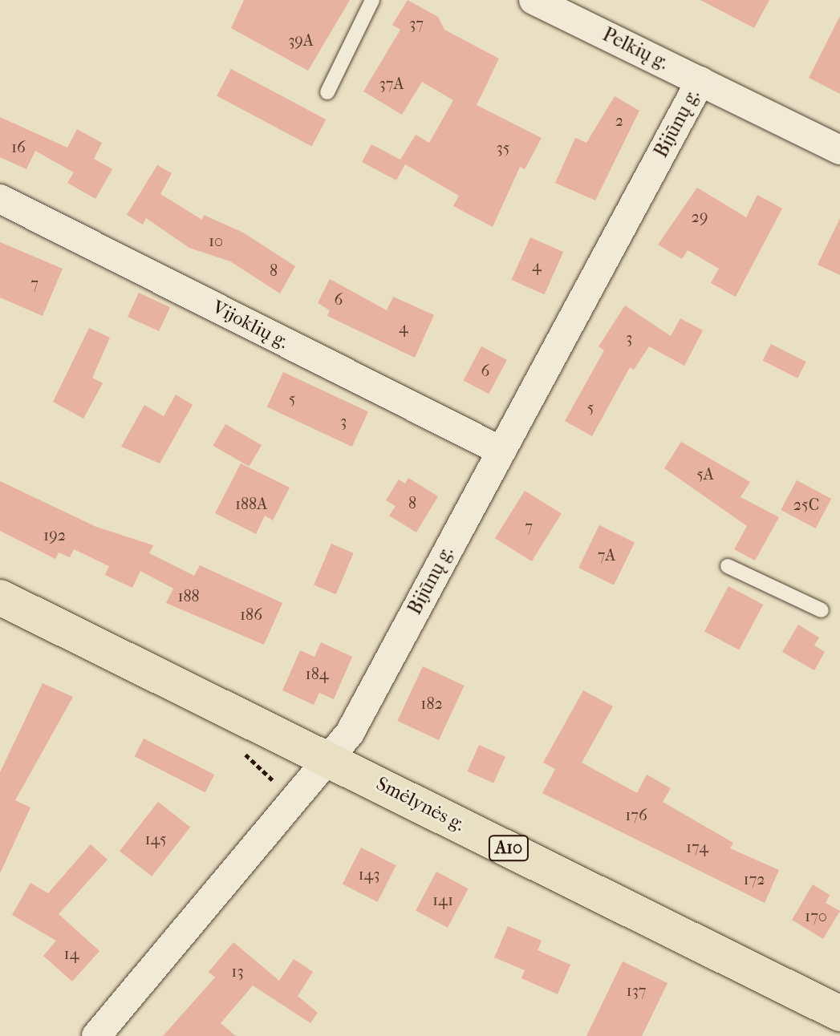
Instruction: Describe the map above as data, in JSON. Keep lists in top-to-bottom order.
{
  "streets": {
    "highway": ["Smėlynės g.", "A10"],
    "street": ["Pelkių g.", "Bijūnų g.", "Vijoklių g."]
  },
  "crossings": [
    ["Pelkių g.", "Bijūnų g."],
    ["Bijūnų g.", "Vijoklių g."],
    ["Bijūnų g.", "Smėlynės g."]
  ],
  "house_numbers": [
    "37",
    "39A",
    "37A",
    "2",
    "16",
    "35",
    "29",
    "10",
    "4",
    "8",
    "7",
    "6",
    "4",
    "3",
    "6",
    "5",
    "5",
    "3",
    "5A",
    "8",
    "188A",
    "25C",
    "7",
    "192",
    "7A",
    "188",
    "186",
    "184",
    "182",
    "176",
    "145",
    "174",
    "143",
    "172",
    "141",
    "170",
    "14",
    "13",
    "137"
  ]
}
